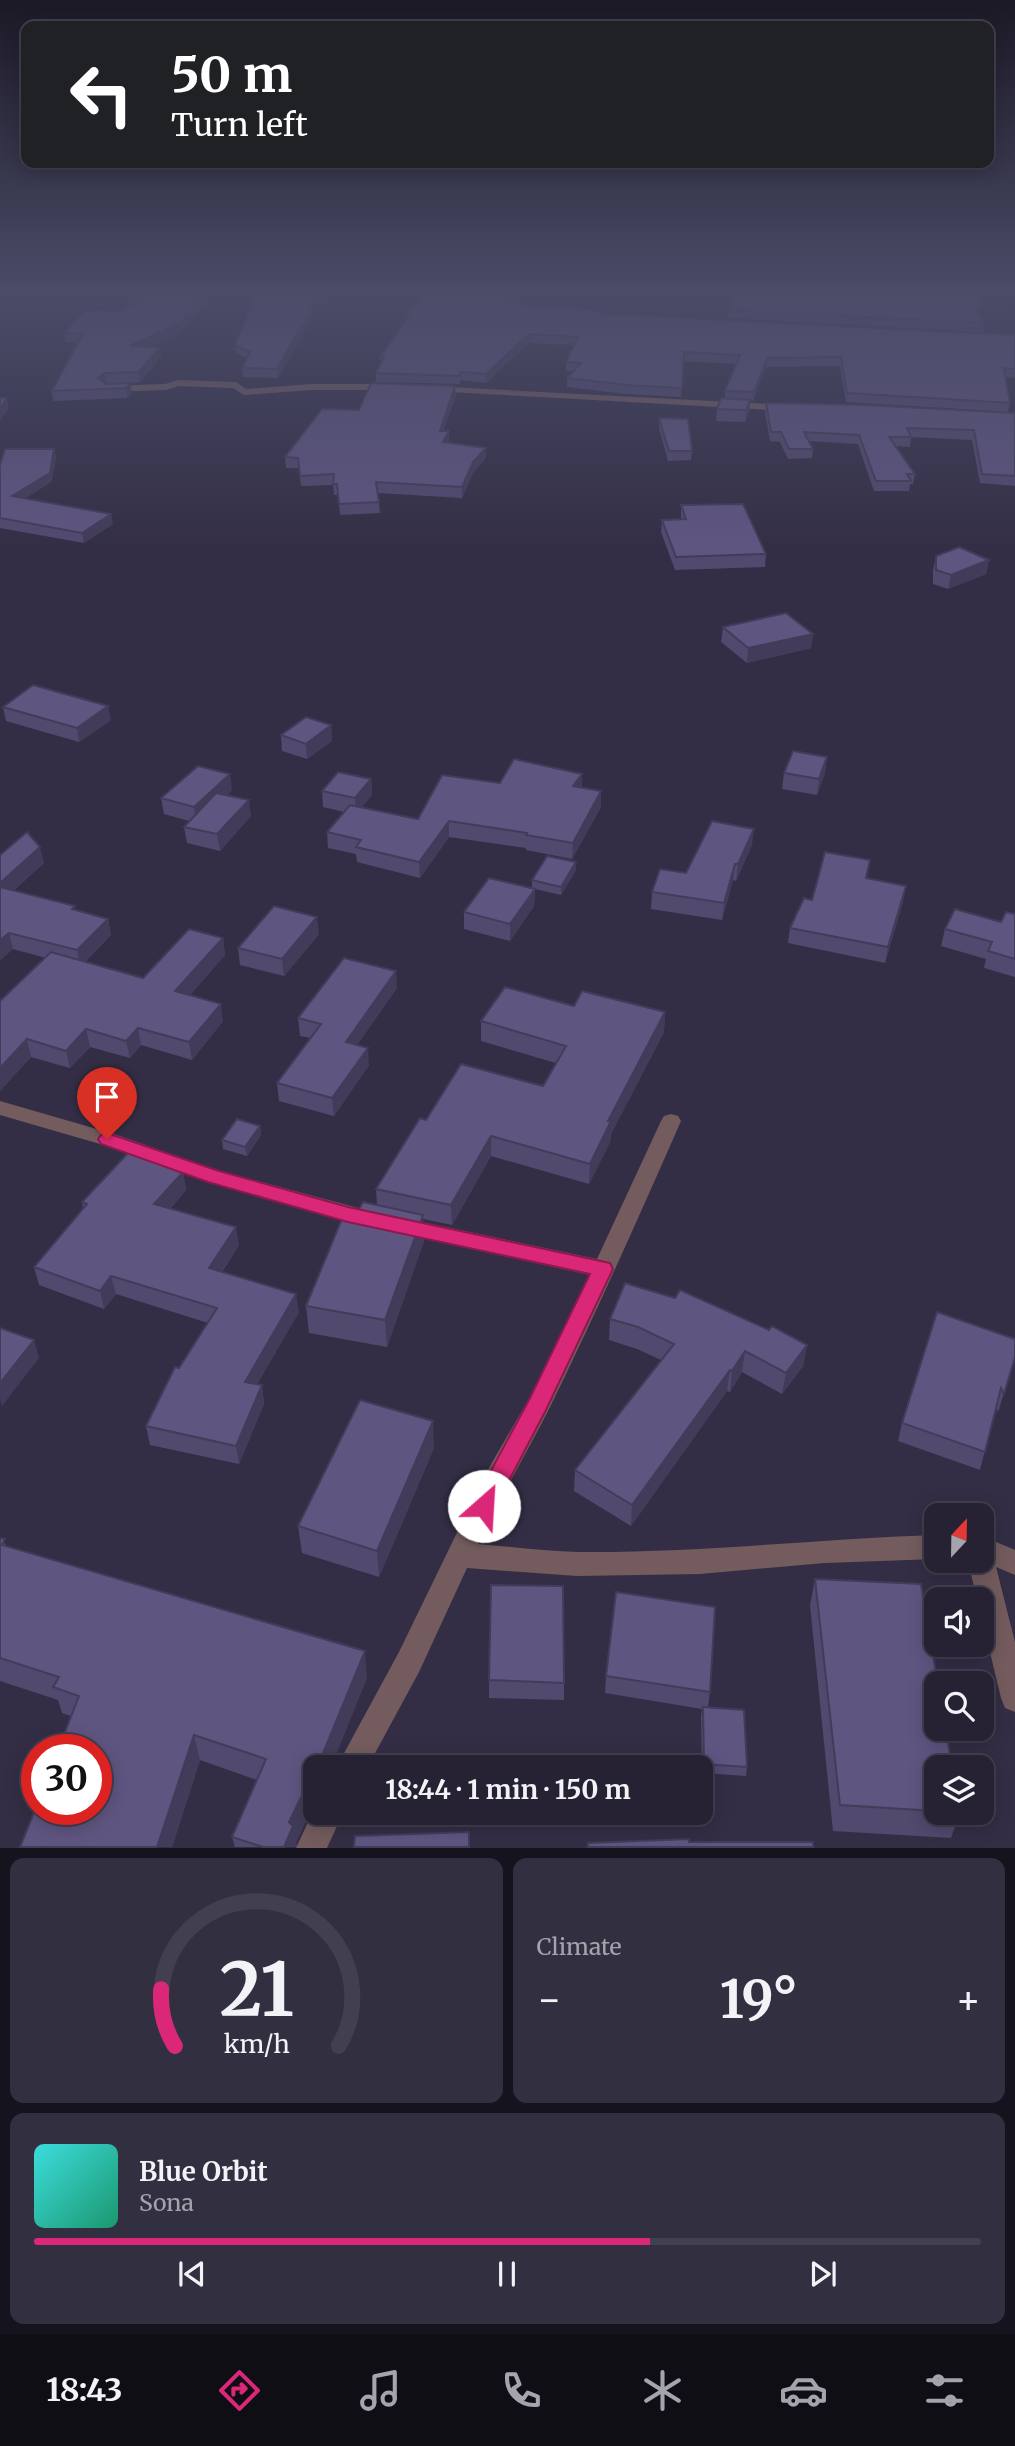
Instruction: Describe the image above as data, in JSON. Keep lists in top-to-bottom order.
{
  "north": "top",
  "page": {
    "turn": ["50 m", "Turn left"],
    "limit": "30",
    "trip": "18:44 · 1 min · 150 m",
    "tile": "Climate",
    "heat": ["−", "19°", "+"],
    "song": ["Blue Orbit", "Sona"],
    "tabs": "18:43",
    "gauge": ["21", "km/h"]
  }
}
